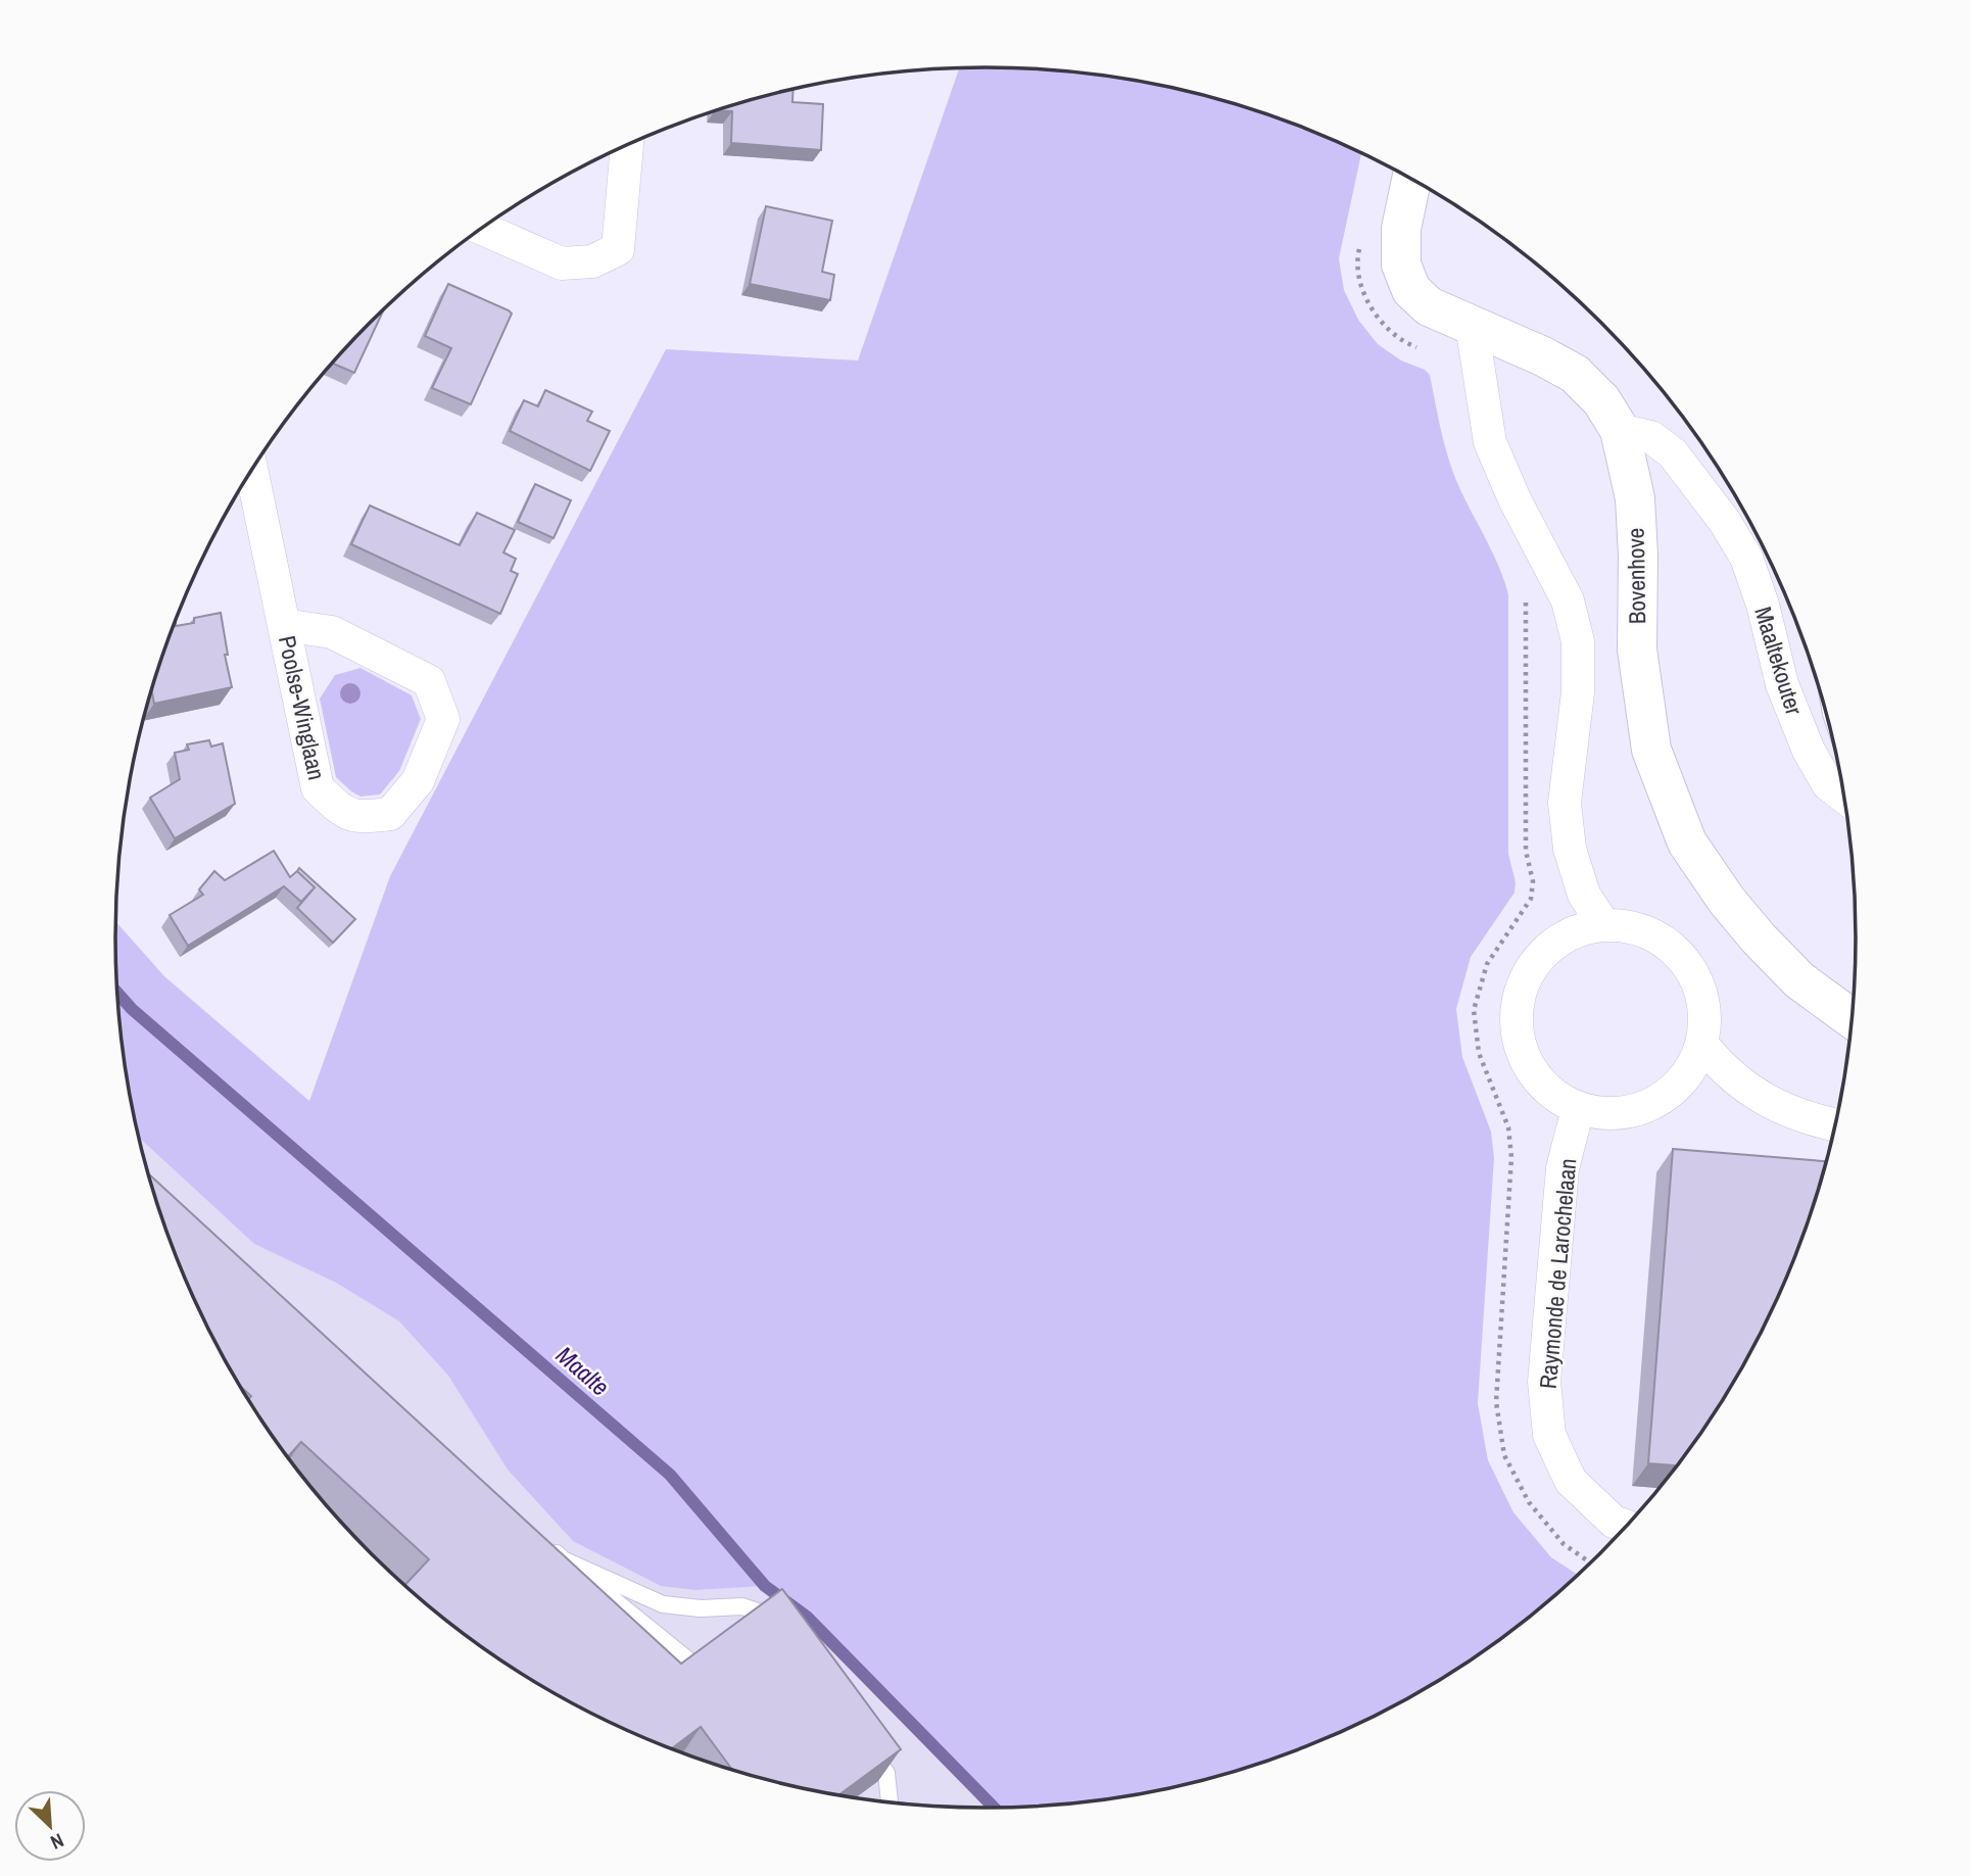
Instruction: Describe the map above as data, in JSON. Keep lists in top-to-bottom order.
{
  "streets": {
    "street": [
      "Bovenhove",
      "Maaltekouter",
      "Poolse-Winglaan",
      "Raymonde de Larochelaan"
    ]
  },
  "crossings": [
    ["Bovenhove", "Maaltekouter"]
  ],
  "water": ["Maalte"],
  "north": "bottom right"
}
